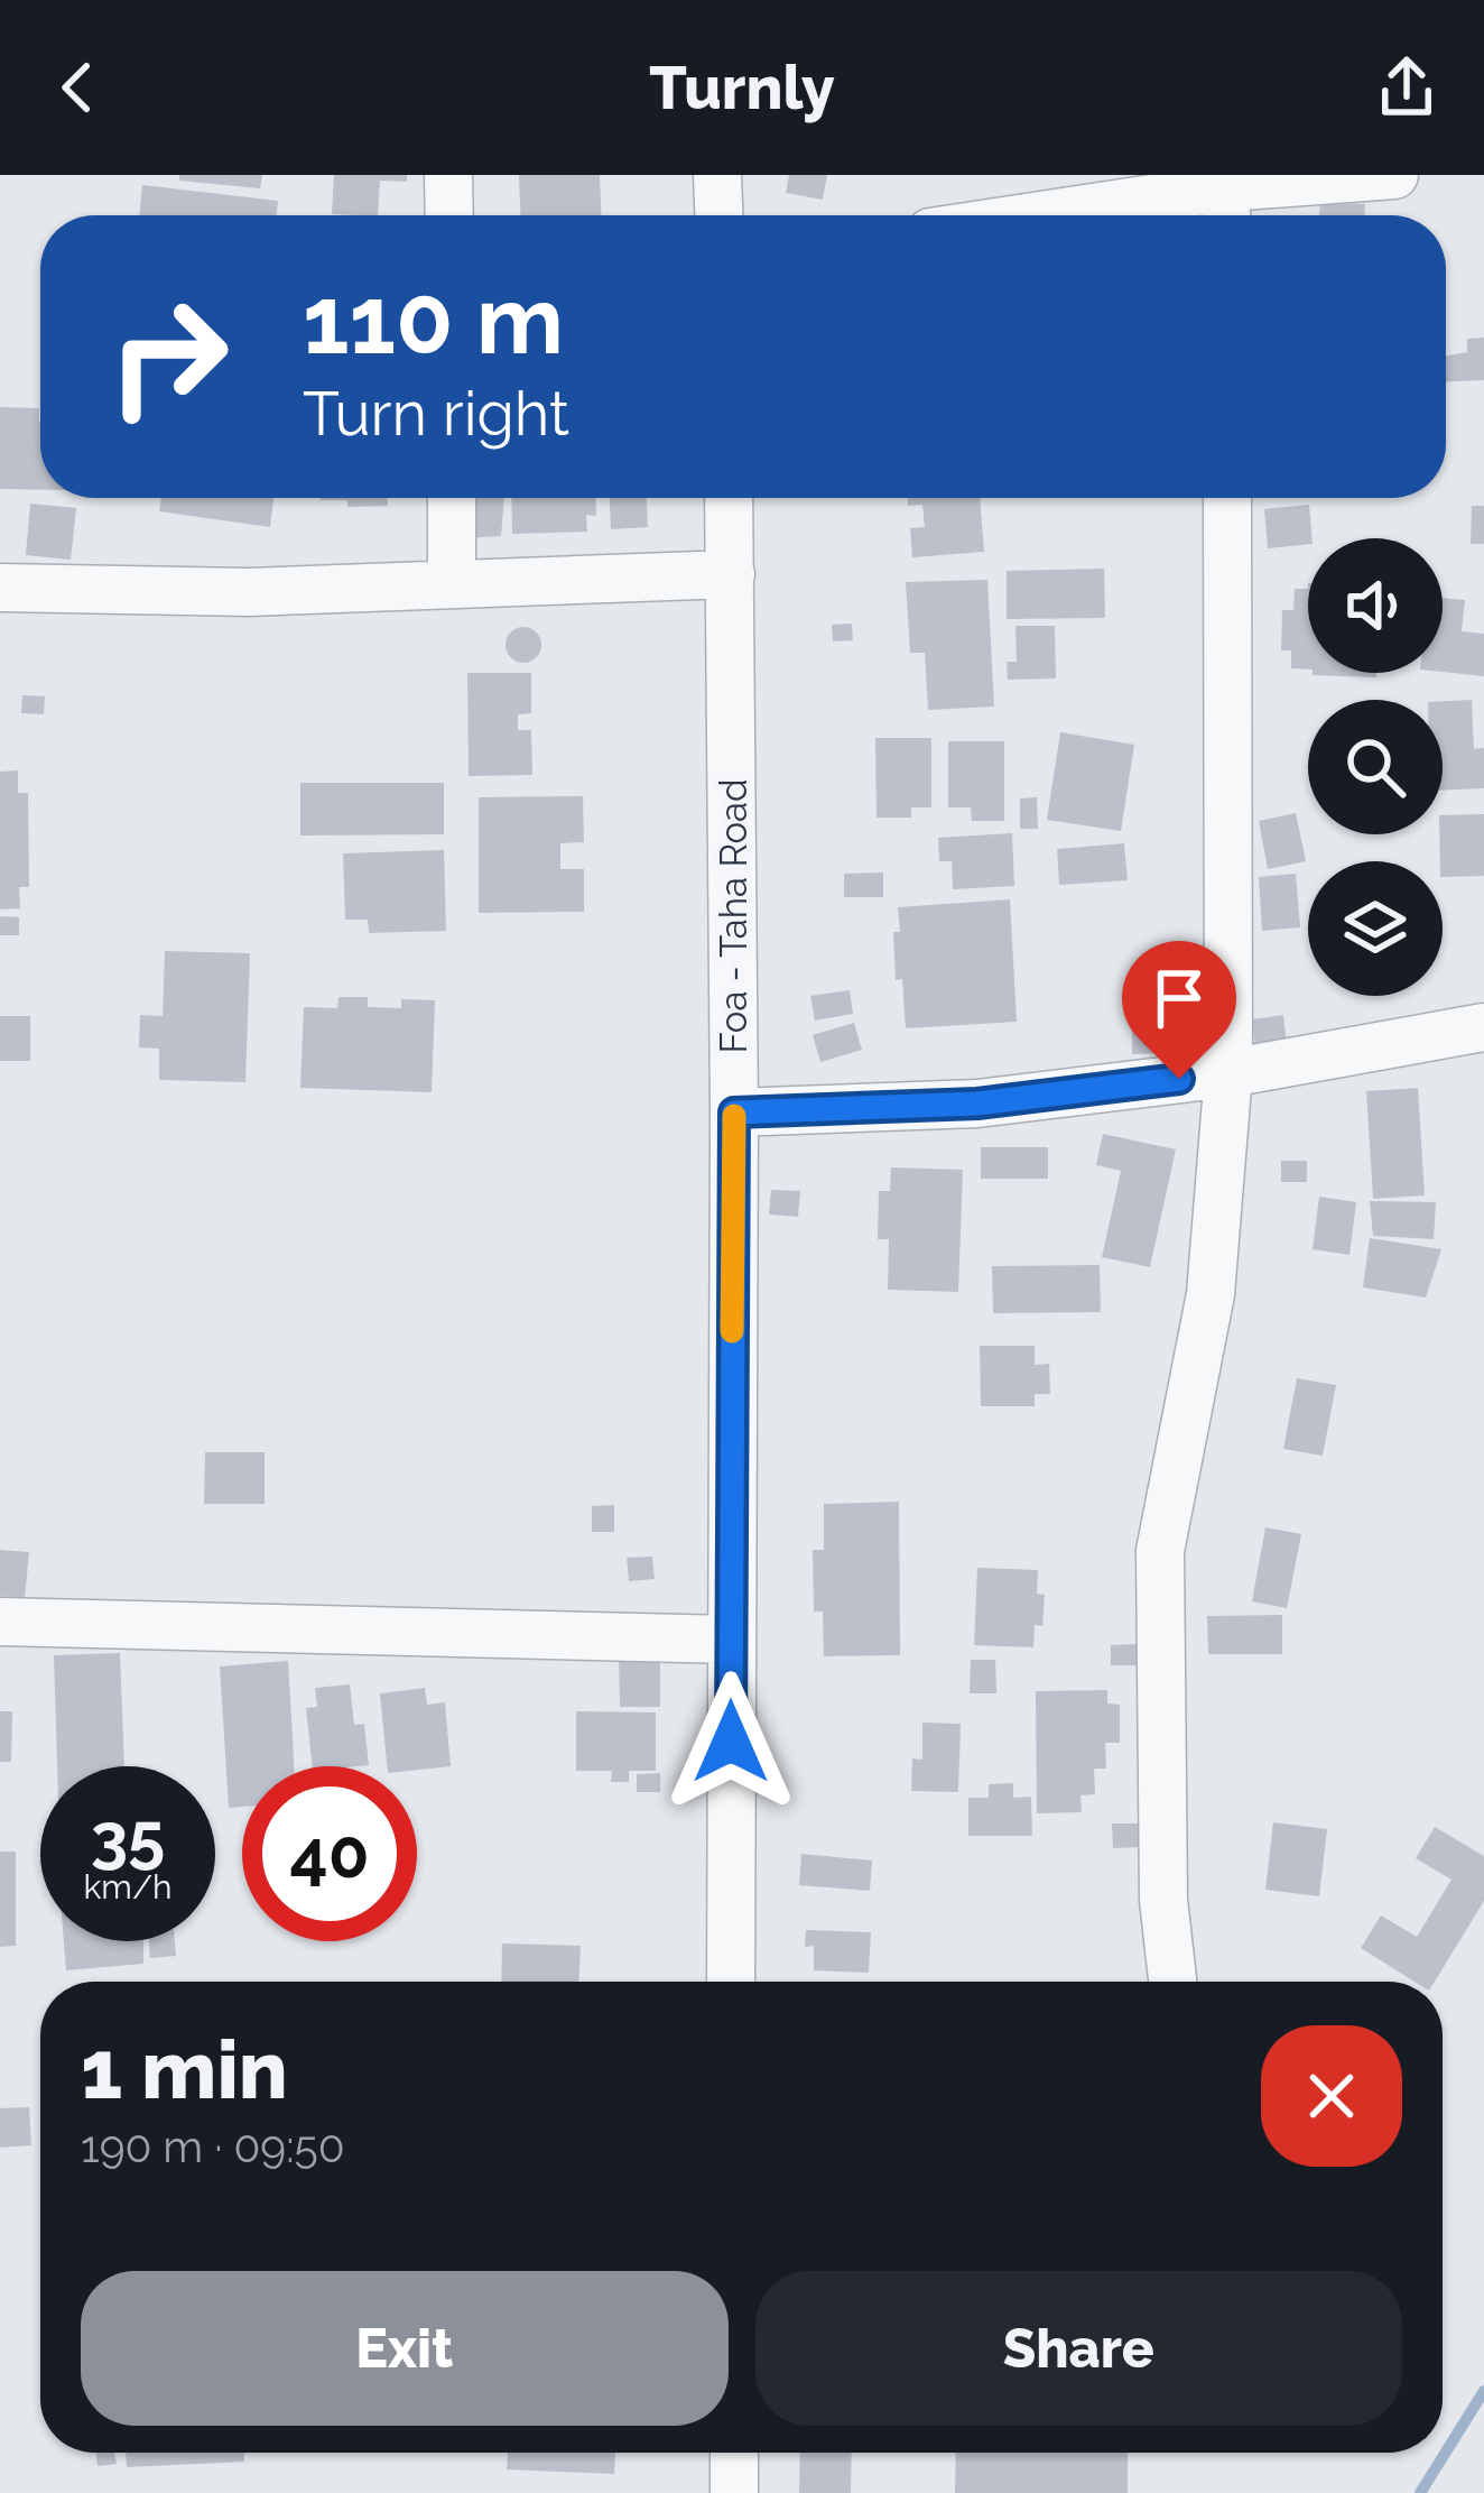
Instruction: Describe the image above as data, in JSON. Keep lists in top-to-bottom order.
{
  "streets": {
    "street": ["Foa - Taha Road"]
  },
  "page": {
    "header": "Turnly",
    "turn": ["110 m", "Turn right"],
    "speed": "35 km/h",
    "limit": "40",
    "heading": ["1 min", "190 m · 09:50"],
    "buttons": ["Exit", "Share"]
  }
}
